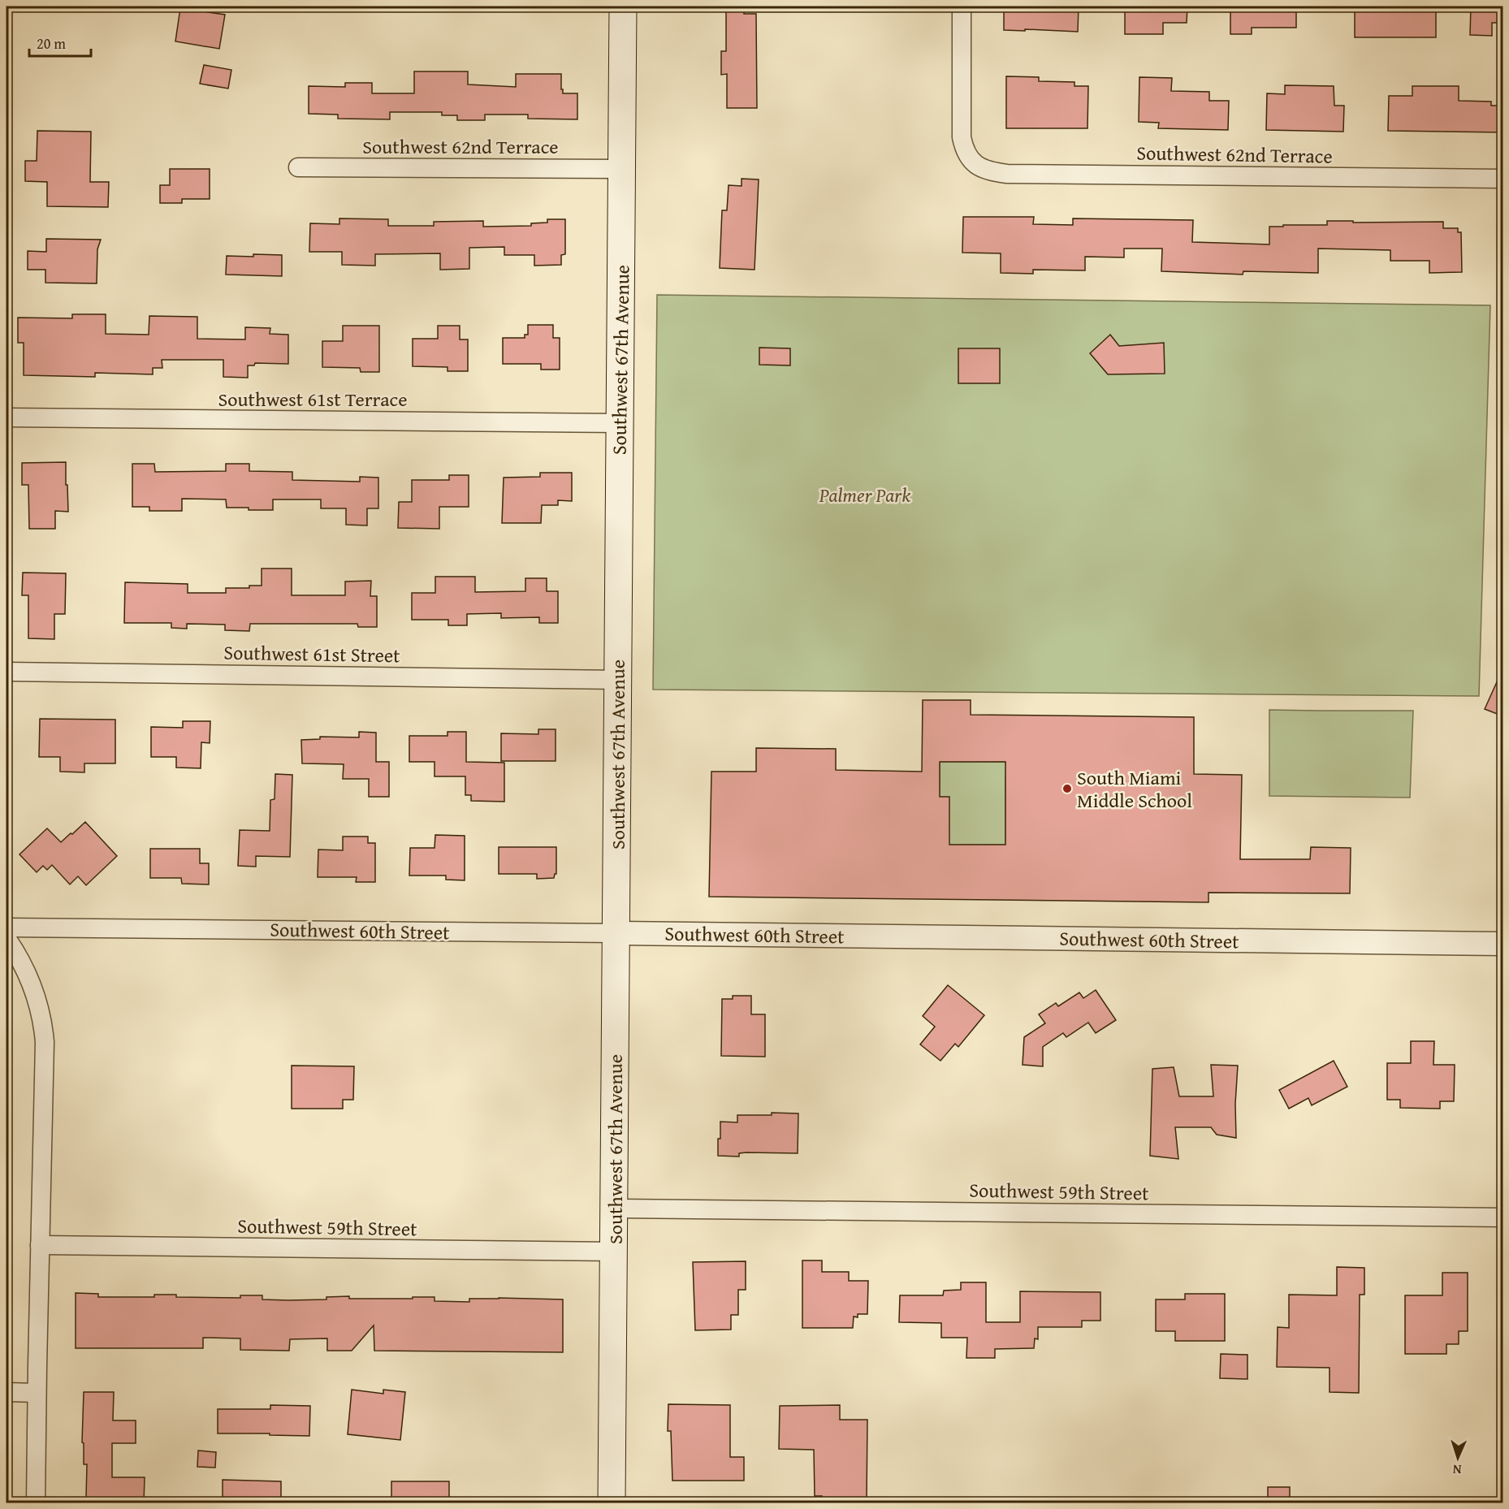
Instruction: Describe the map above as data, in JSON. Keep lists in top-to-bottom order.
{
  "streets": {
    "main road": ["Southwest 67th Avenue"],
    "street": [
      "Southwest 62nd Terrace",
      "Southwest 61st Terrace",
      "Southwest 61st Street",
      "Southwest 60th Street",
      "Southwest 59th Street"
    ]
  },
  "crossings": [
    ["Southwest 62nd Terrace", "Southwest 67th Avenue"],
    ["Southwest 67th Avenue", "Southwest 61st Terrace"],
    ["Southwest 67th Avenue", "Southwest 61st Street"],
    ["Southwest 67th Avenue", "Southwest 60th Street"],
    ["Southwest 67th Avenue", "Southwest 59th Street"]
  ],
  "parks": ["Palmer Park"],
  "places": ["South Miami Middle School"],
  "scale_bar": "20 m",
  "north": "bottom"
}
